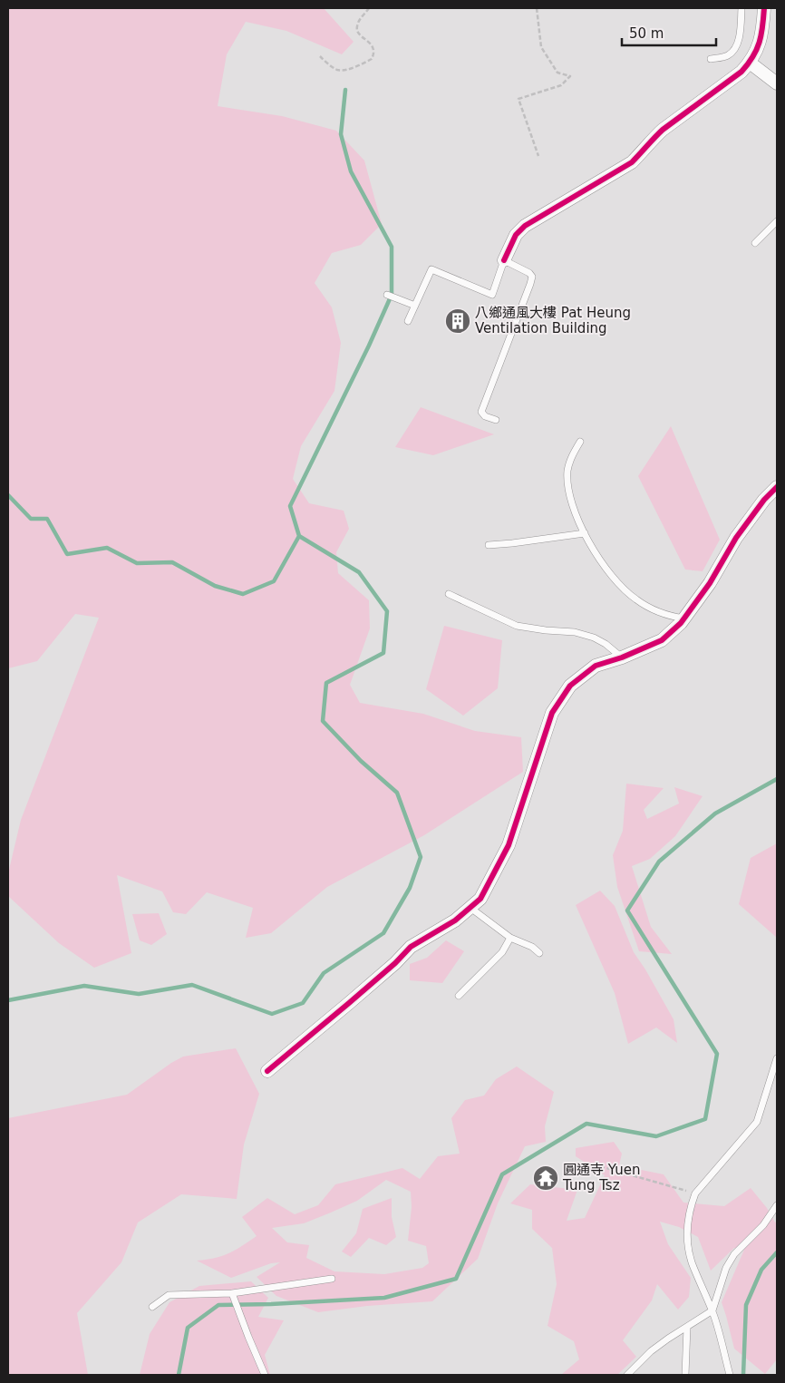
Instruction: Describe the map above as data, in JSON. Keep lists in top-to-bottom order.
{
  "places": {
    "building": ["八鄉通風大樓 Pat Heung Ventilation Building"],
    "temple": ["圓通寺 Yuen Tung Tsz"]
  },
  "scale_bar": "50 m"
}
